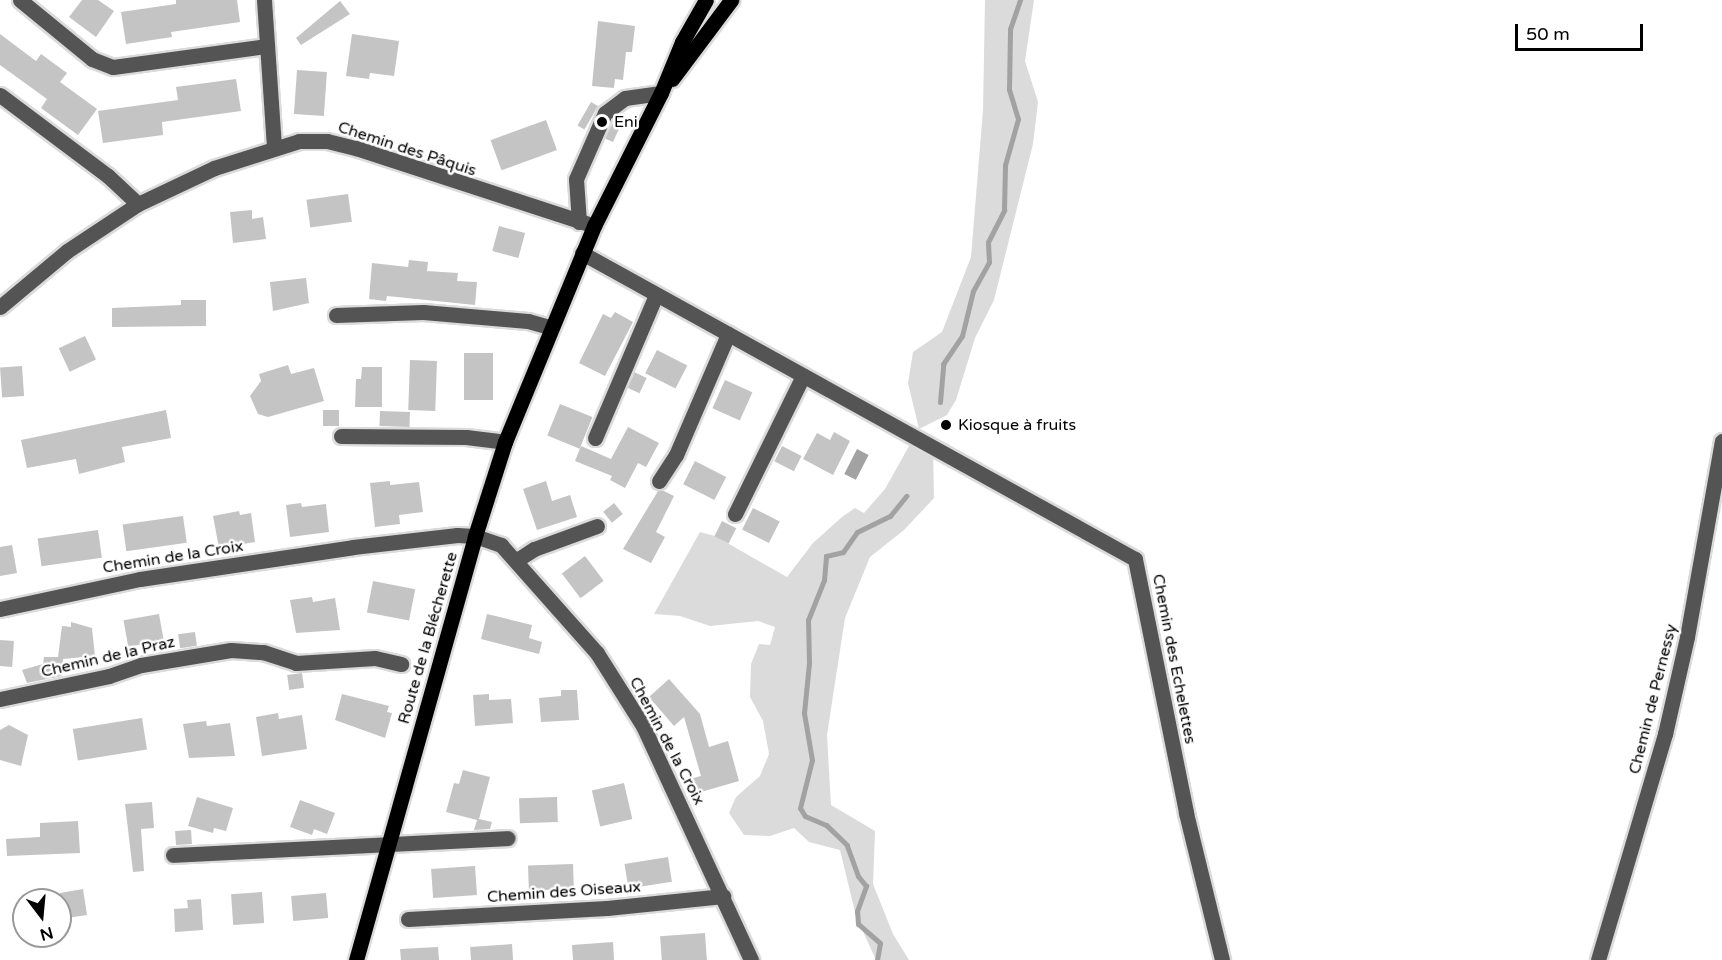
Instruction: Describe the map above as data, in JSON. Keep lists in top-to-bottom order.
{
  "streets": {
    "main road": ["Route de la Blécherette"],
    "street": [
      "Chemin des Pâquis",
      "Chemin de la Croix",
      "Chemin de la Praz",
      "Chemin des Echelettes",
      "Chemin de Pernessy",
      "Chemin des Oiseaux"
    ]
  },
  "crossings": [
    ["Chemin des Pâquis", "Route de la Blécherette"],
    ["Chemin de la Croix", "Route de la Blécherette"],
    ["Chemin de la Croix", "Chemin des Oiseaux"],
    ["Route de la Blécherette", "Chemin des Echelettes"]
  ],
  "places": ["Eni", "Kiosque à fruits"],
  "scale_bar": "50 m",
  "north": "bottom"
}
